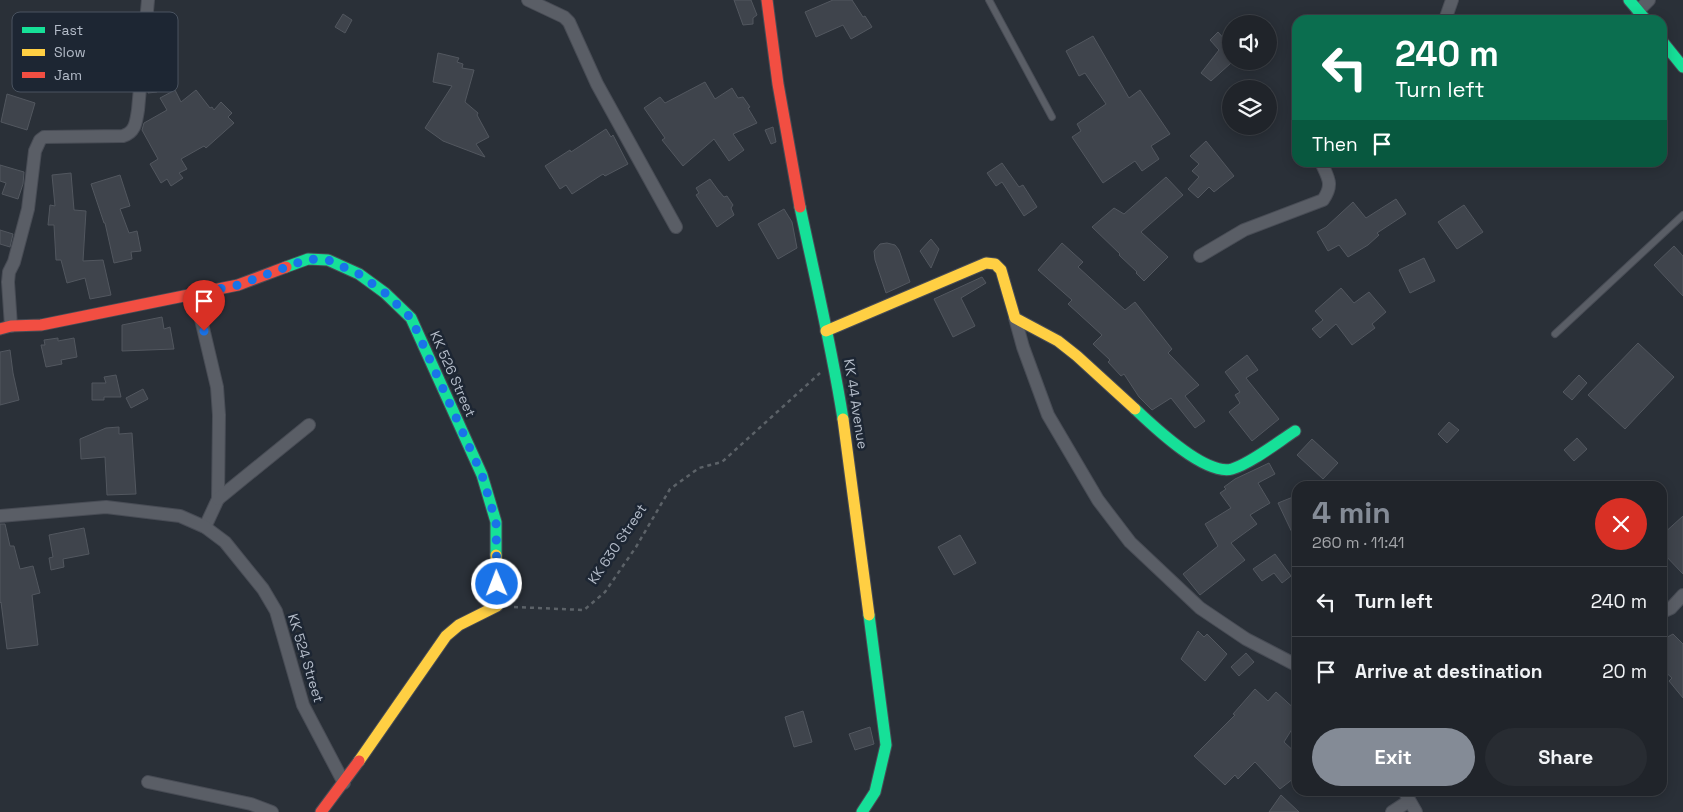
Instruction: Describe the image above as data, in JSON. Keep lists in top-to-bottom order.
{
  "streets": {
    "street": ["KK 526 Street", "KK 44 Avenue", "KK 524 Street"],
    "path": ["KK 630 Street"]
  },
  "crossings": [
    ["KK 526 Street", "KK 630 Street"],
    ["KK 44 Avenue", "KK 630 Street"]
  ],
  "legend": ["Fast", "Slow", "Jam"],
  "page": {
    "turn": ["240 m", "Turn left"],
    "then": "Then",
    "heading": ["4 min", "260 m · 11:41"],
    "list": [
      {
        "name": "Turn left",
        "value": "240 m"
      },
      {
        "name": "Arrive at destination",
        "value": "20 m"
      }
    ],
    "buttons": ["Exit", "Share"]
  }
}
